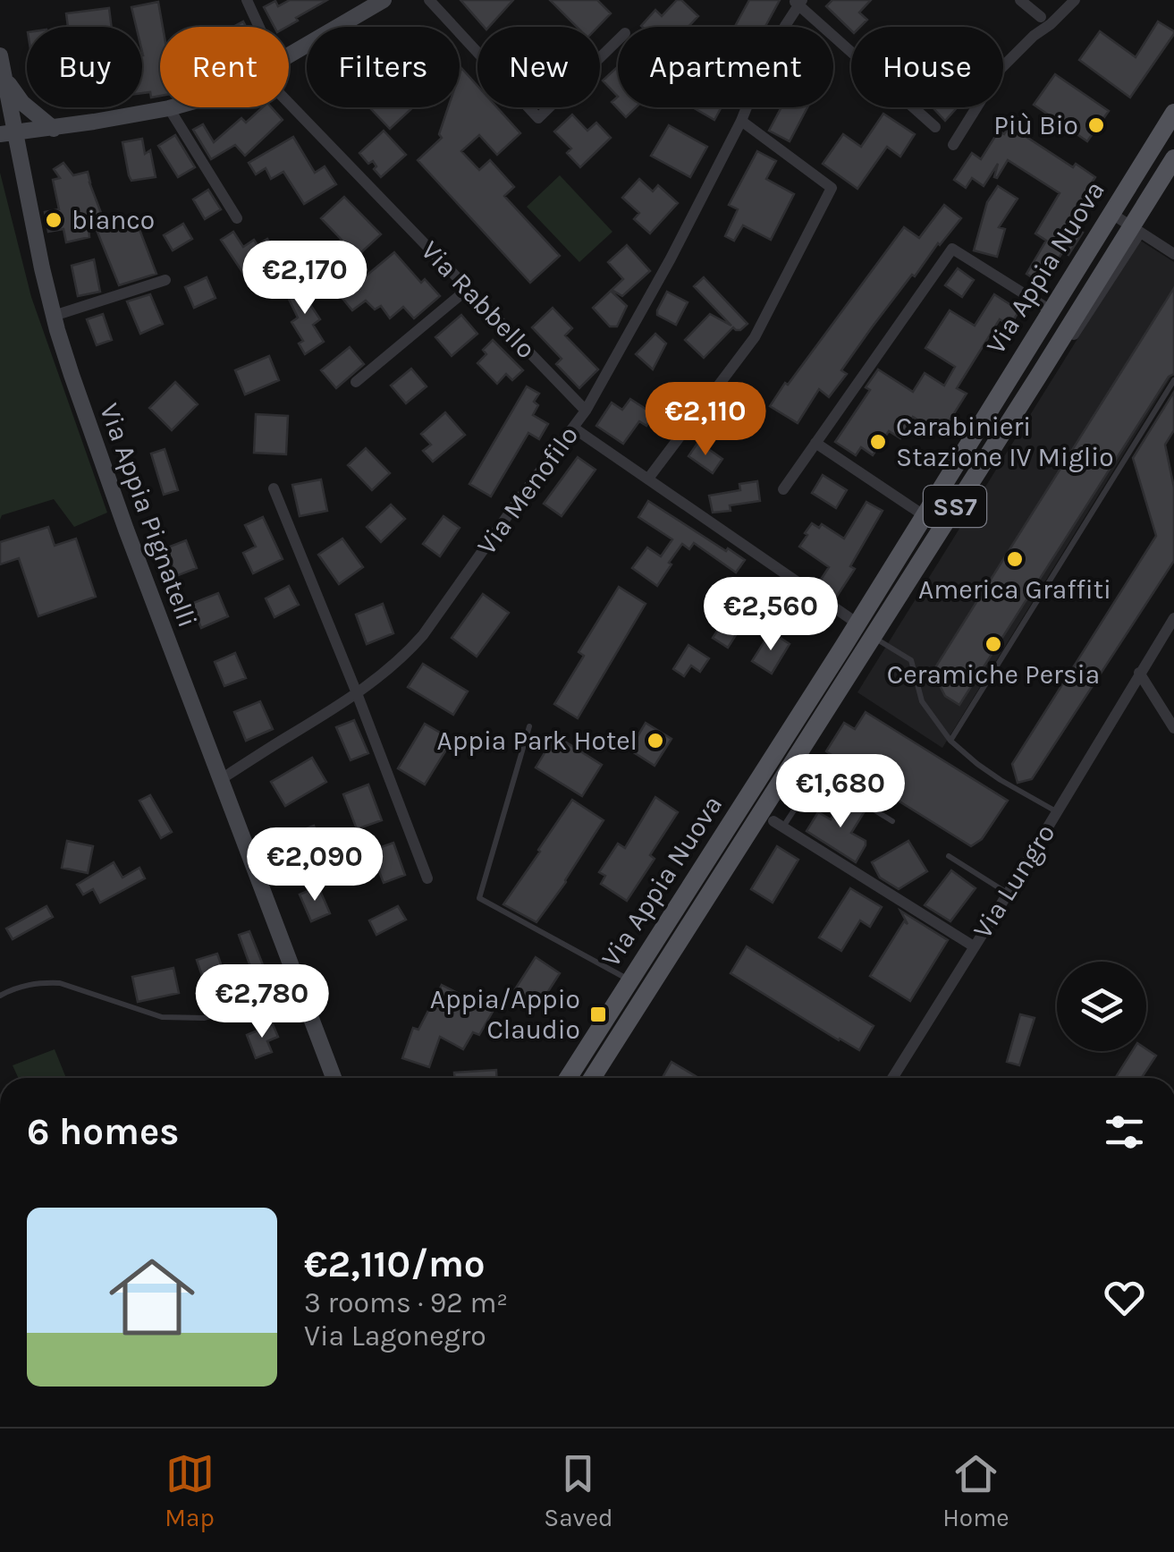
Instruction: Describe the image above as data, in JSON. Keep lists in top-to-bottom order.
{
  "streets": {
    "main road": ["Via Appia Nuova", "SS7", "Via Appia Pignatelli"],
    "street": ["Via Rabbello", "Via Menofilo", "Via Lungro"]
  },
  "crossings": [
    ["Via Rabbello", "Via Menofilo"],
    ["Via Menofilo", "Via Appia Pignatelli"]
  ],
  "places": {
    "other": [
      "Più Bio",
      "bianco",
      "Carabinieri Stazione IV Miglio",
      "America Graffiti",
      "Ceramiche Persia",
      "Appia Park Hotel"
    ],
    "transit": ["Appia/Appio Claudio"]
  },
  "page": {
    "chip": [
      "Buy",
      "Rent",
      "Filters",
      "New",
      "Apartment",
      "House"
    ],
    "price": [
      "€2,170",
      "€2,110",
      "€2,560",
      "€1,680",
      "€2,090",
      "€2,780"
    ],
    "heading": "6 homes",
    "list": [
      {
        "name": "€2,110/mo",
        "note": "3 rooms · 92 m² · Via Lagonegro"
      }
    ],
    "tabs": ["Map", "Saved", "Home"]
  }
}
